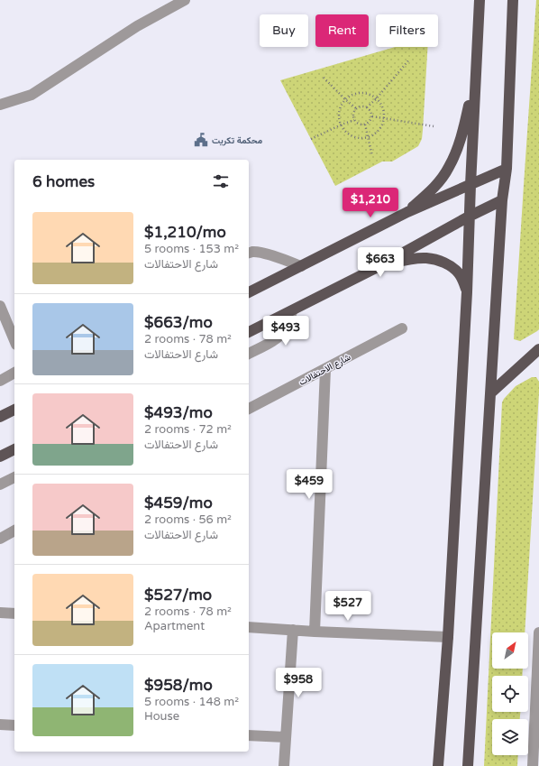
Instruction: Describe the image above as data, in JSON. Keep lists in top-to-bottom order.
{
  "streets": {
    "street": ["شارع الاحتفالات"]
  },
  "places": {
    "public building": ["محكمة تكريت"]
  },
  "north": "top right",
  "page": {
    "chip": ["Buy", "Rent", "Filters"],
    "heading": "6 homes",
    "price": [
      "$1,210",
      "$663",
      "$493",
      "$459",
      "$527",
      "$958"
    ],
    "list": [
      {
        "name": "$1,210/mo",
        "note": "5 rooms · 153 m² · شارع الاحتفالات"
      },
      {
        "name": "$663/mo",
        "note": "2 rooms · 78 m² · شارع الاحتفالات"
      },
      {
        "name": "$493/mo",
        "note": "2 rooms · 72 m² · شارع الاحتفالات"
      },
      {
        "name": "$459/mo",
        "note": "2 rooms · 56 m² · شارع الاحتفالات"
      },
      {
        "name": "$527/mo",
        "note": "2 rooms · 78 m² · Apartment"
      },
      {
        "name": "$958/mo",
        "note": "5 rooms · 148 m² · House"
      }
    ]
  }
}
